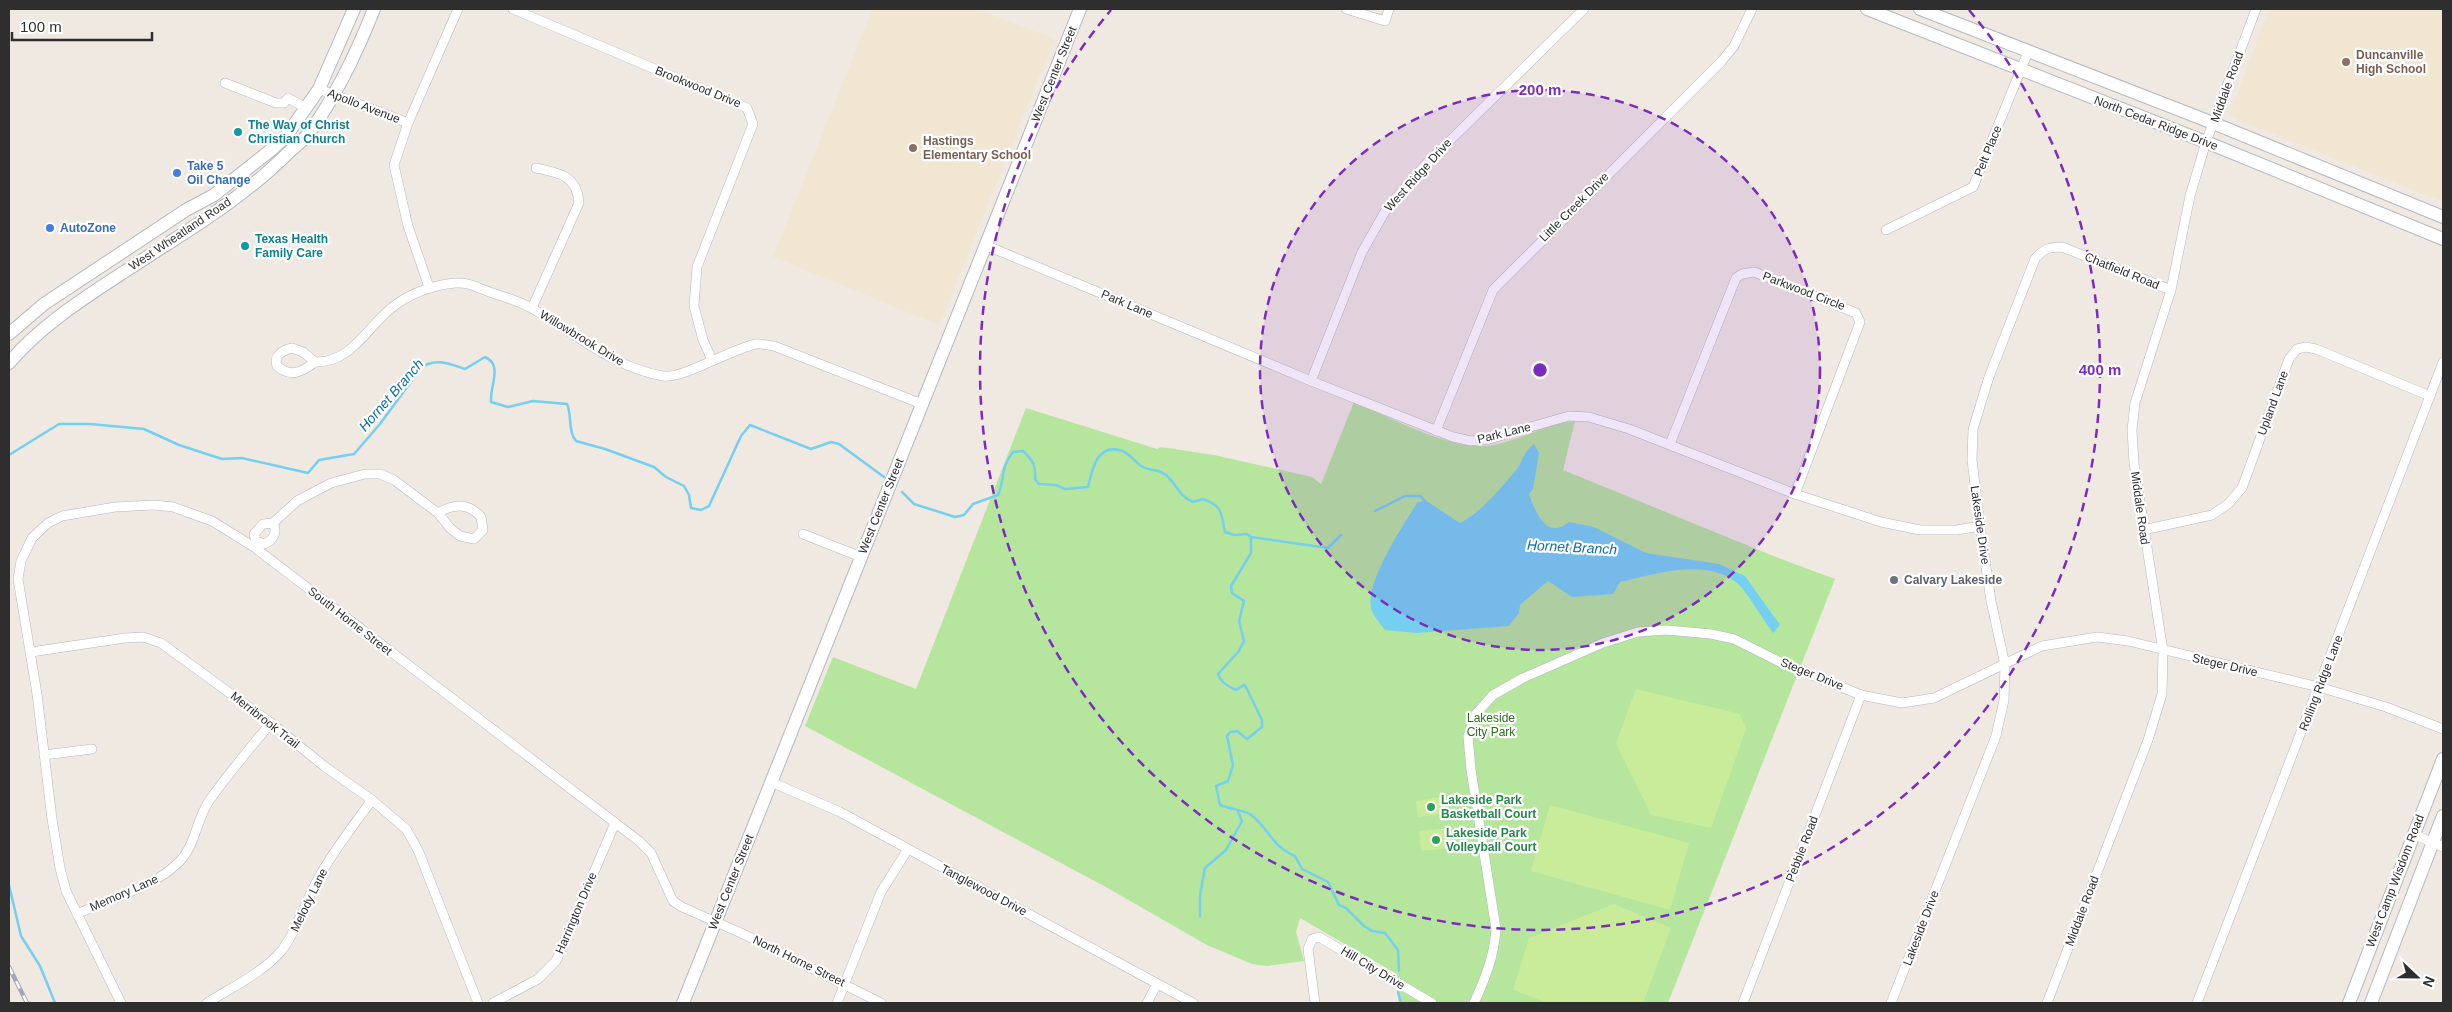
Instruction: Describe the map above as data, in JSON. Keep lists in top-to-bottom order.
{
  "streets": {
    "main road": [
      "West Center Street",
      "North Cedar Ridge Drive",
      "West Wheatland Road",
      "West Camp Wisdom Road"
    ],
    "street": [
      "Brookwood Drive",
      "Middale Road",
      "Apollo Avenue",
      "Pelt Place",
      "West Ridge Drive",
      "Little Creek Drive",
      "Chatfield Road",
      "Parkwood Circle",
      "Park Lane",
      "Willowbrook Drive",
      "Upland Lane",
      "Lakeside Drive",
      "South Horne Street",
      "Steger Drive",
      "Rolling Ridge Lane",
      "Merribrook Trail",
      "Pebble Road",
      "Tanglewood Drive",
      "Memory Lane",
      "Melody Lane",
      "Harrington Drive",
      "North Horne Street",
      "Hill City Drive"
    ]
  },
  "crossings": [
    ["West Center Street", "Park Lane"],
    ["West Center Street", "Willowbrook Drive"],
    ["West Center Street", "South Horne Street"],
    ["West Center Street", "Tanglewood Drive"],
    ["West Center Street", "North Horne Street"],
    ["Brookwood Drive", "Willowbrook Drive"],
    ["Middale Road", "North Cedar Ridge Drive"],
    ["Middale Road", "Chatfield Road"],
    ["Middale Road", "Upland Lane"],
    ["Middale Road", "Steger Drive"],
    ["Apollo Avenue", "West Wheatland Road"],
    ["North Cedar Ridge Drive", "Pelt Place"],
    ["West Ridge Drive", "Park Lane"],
    ["Little Creek Drive", "Park Lane"],
    ["Chatfield Road", "Lakeside Drive"],
    ["Parkwood Circle", "Park Lane"],
    ["Park Lane", "Lakeside Drive"],
    ["Upland Lane", "Rolling Ridge Lane"],
    ["Lakeside Drive", "Steger Drive"],
    ["South Horne Street", "Merribrook Trail"],
    ["South Horne Street", "Harrington Drive"],
    ["South Horne Street", "North Horne Street"],
    ["Steger Drive", "Rolling Ridge Lane"],
    ["Steger Drive", "Pebble Road"],
    ["Merribrook Trail", "Memory Lane"],
    ["Merribrook Trail", "Melody Lane"]
  ],
  "water": ["Hornet Branch"],
  "parks": ["Lakeside City Park"],
  "places": [
    "Duncanville High School",
    "The Way of Christ Christian Church",
    "Hastings Elementary School",
    "Take 5 Oil Change",
    "AutoZone",
    "Texas Health Family Care",
    "Calvary Lakeside",
    "Lakeside Park Basketball Court",
    "Lakeside Park Volleyball Court"
  ],
  "scale_bar": "100 m",
  "north": "right",
  "rings": ["200 m", "400 m"]
}
